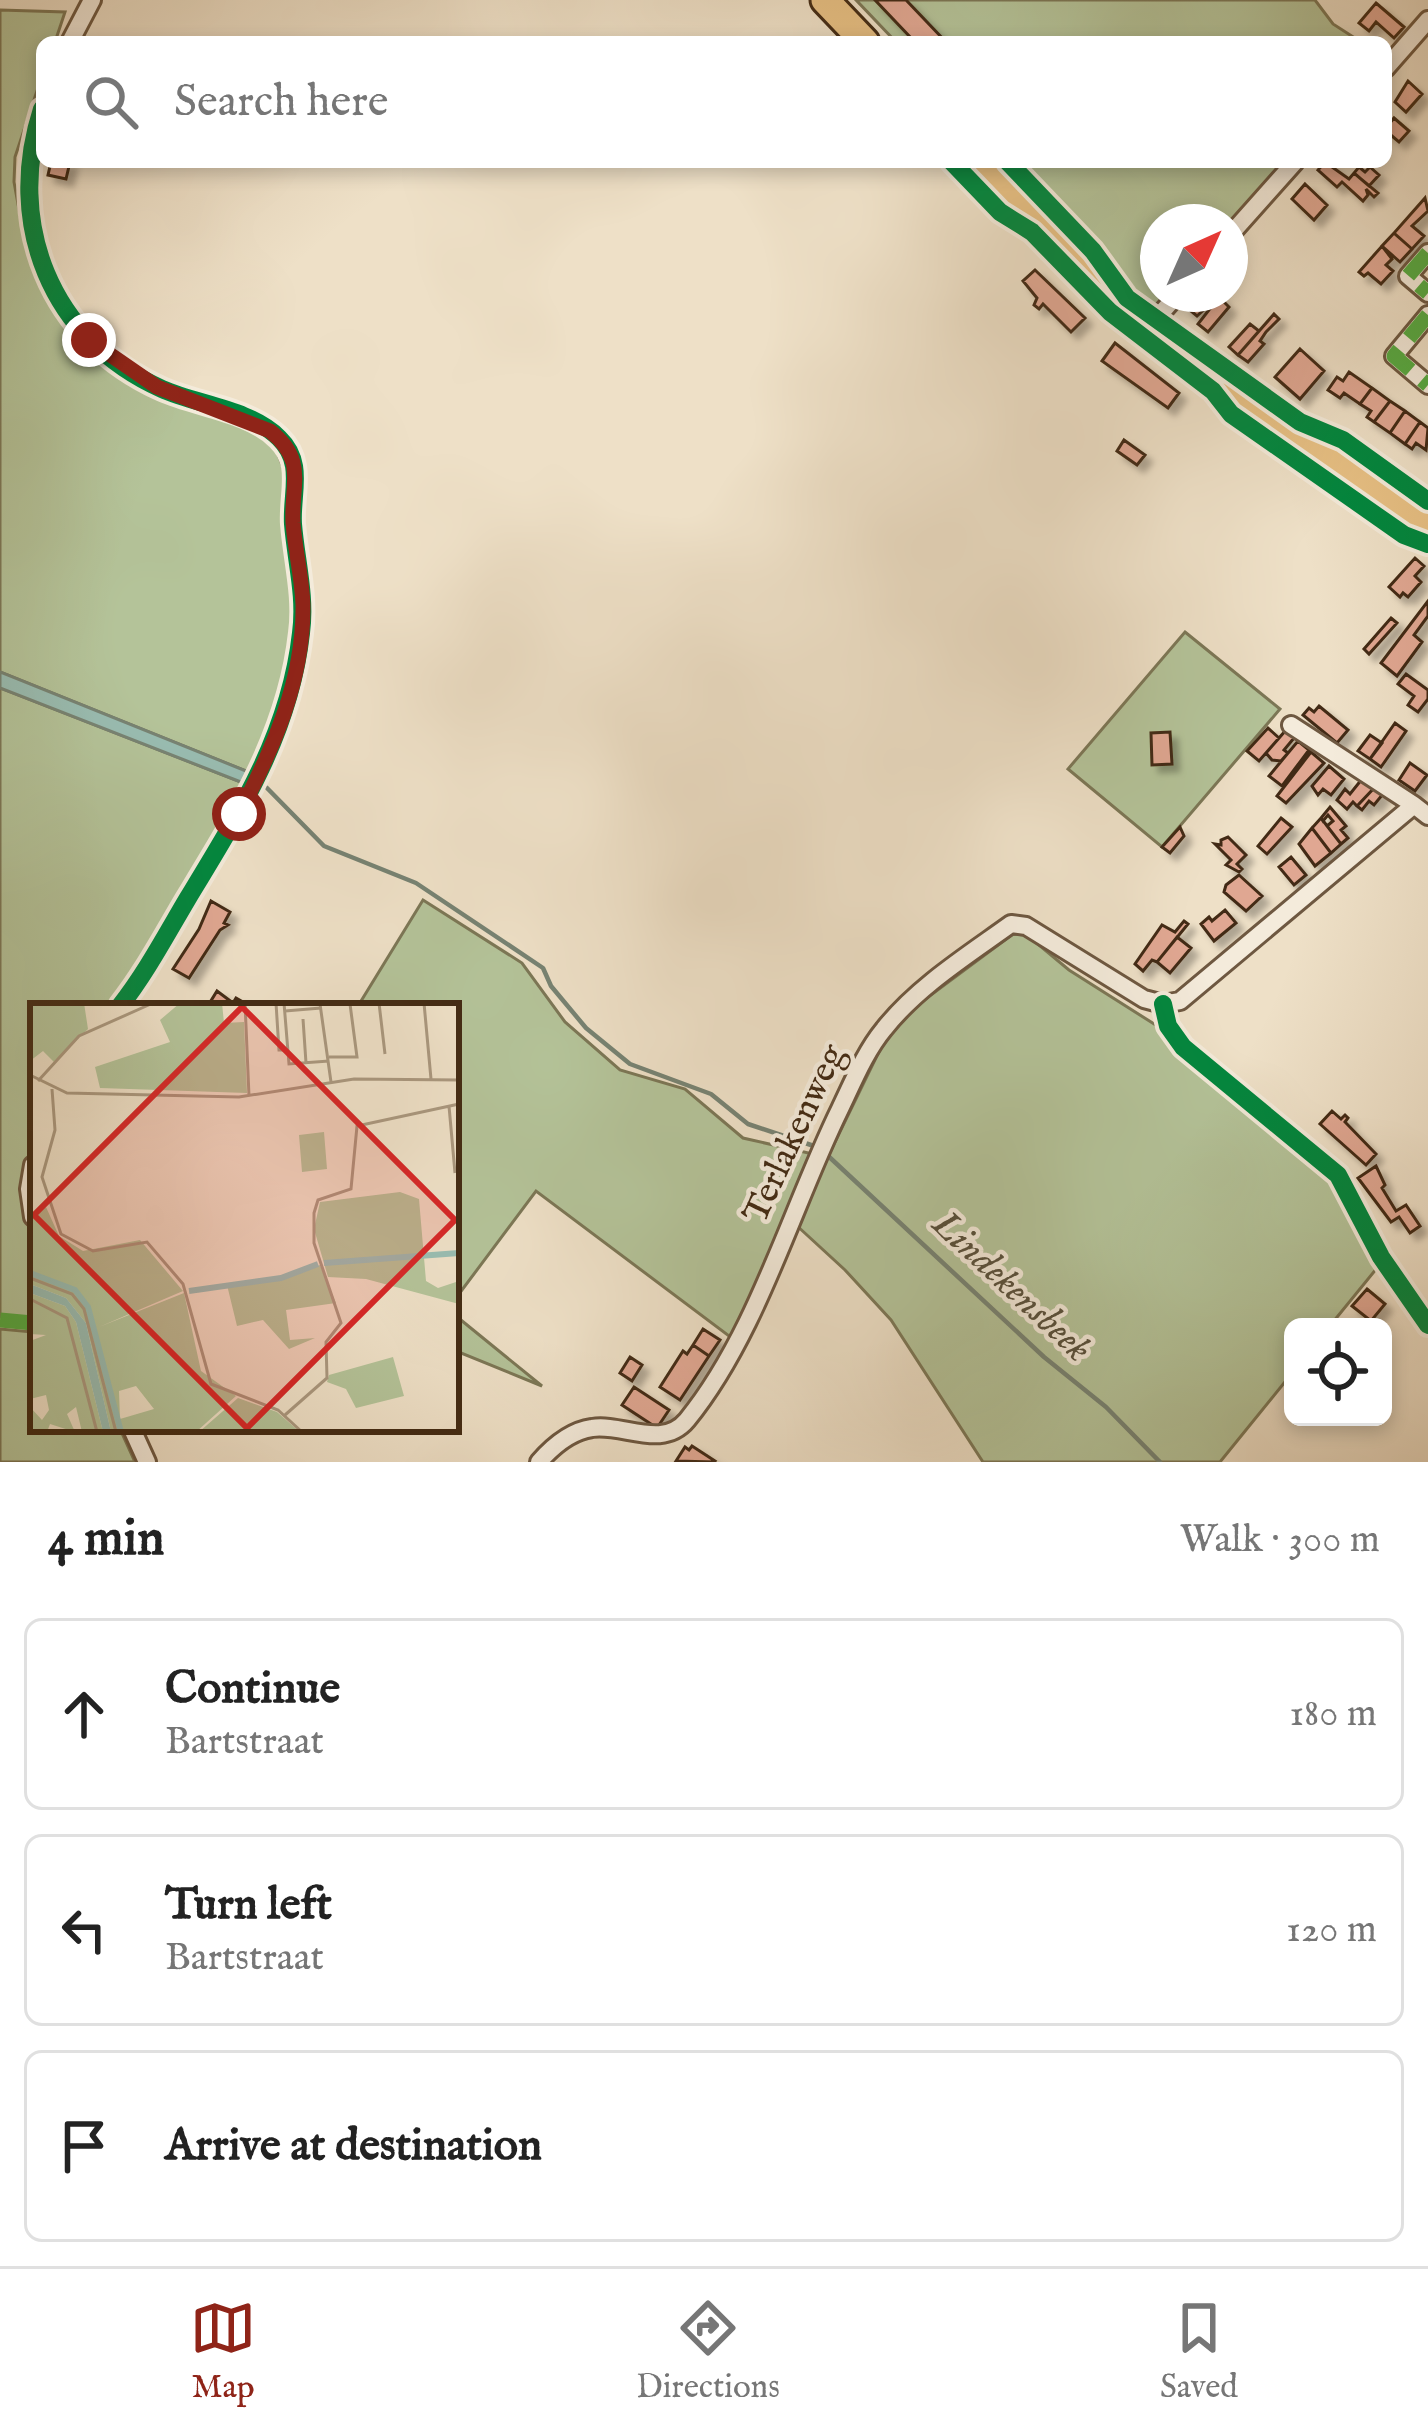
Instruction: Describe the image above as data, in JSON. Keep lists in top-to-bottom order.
{
  "streets": {
    "street": ["Terlakenweg"]
  },
  "water": ["Lindekensbeek"],
  "north": "top right",
  "page": {
    "search": "Search here",
    "heading": ["4 min", "Walk · 300 m"],
    "list": [
      ["Continue", "Bartstraat", "180 m"],
      ["Turn left", "Bartstraat", "120 m"],
      "Arrive at destination"
    ],
    "nav": ["Map", "Directions", "Saved"]
  }
}
